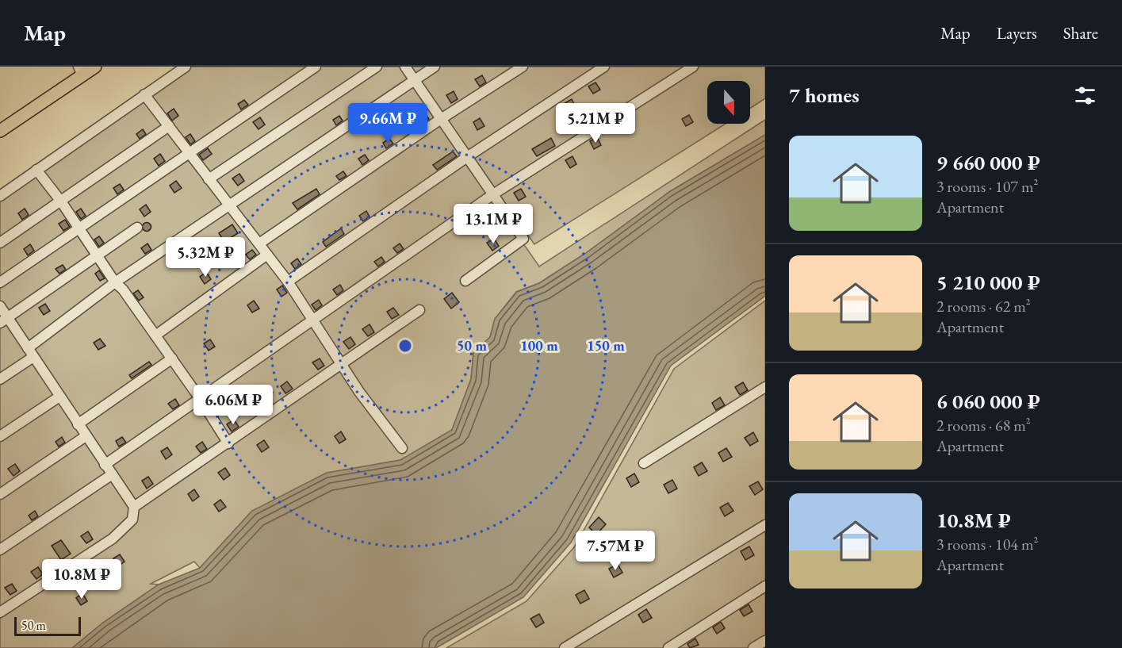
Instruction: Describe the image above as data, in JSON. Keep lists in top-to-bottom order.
{
  "scale_bar": "50 m",
  "north": "bottom",
  "page": {
    "header": "Map",
    "nav": ["Map", "Layers", "Share"],
    "heading": "7 homes",
    "price": [
      "9.66M ₽",
      "5.21M ₽",
      "13.1M ₽",
      "5.32M ₽",
      "6.06M ₽",
      "7.57M ₽",
      "10.8M ₽"
    ],
    "list": [
      {
        "name": "9 660 000 ₽",
        "note": "3 rooms · 107 m² · Apartment"
      },
      {
        "name": "5 210 000 ₽",
        "note": "2 rooms · 62 m² · Apartment"
      },
      {
        "name": "6 060 000 ₽",
        "note": "2 rooms · 68 m² · Apartment"
      },
      {
        "name": "10.8M ₽",
        "note": "3 rooms · 104 m² · Apartment"
      }
    ],
    "scale": "50 m"
  },
  "rings": ["50 m", "100 m", "150 m"]
}
